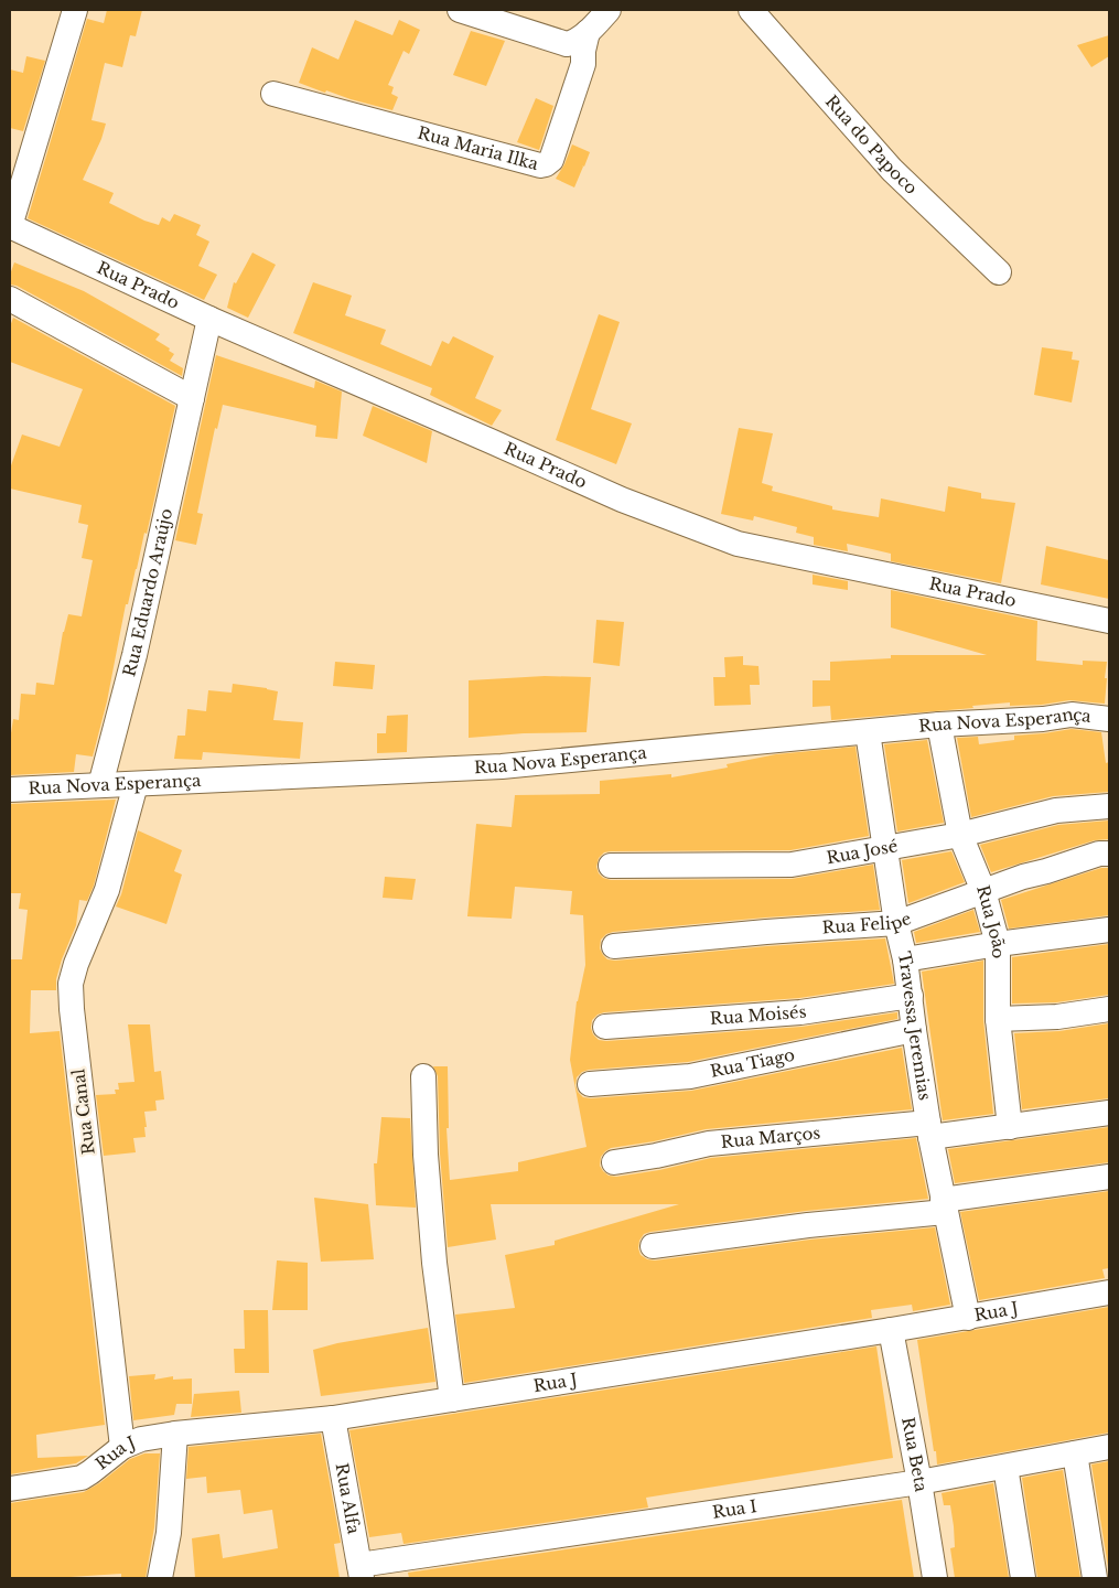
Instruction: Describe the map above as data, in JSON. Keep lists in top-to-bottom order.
{
  "streets": {
    "street": [
      "Rua do Papoco",
      "Rua Maria Ilka",
      "Rua Prado",
      "Rua Eduardo Araújo",
      "Rua Nova Esperança",
      "Rua José",
      "Rua Felipe",
      "Rua João",
      "Rua Moisés",
      "Travessa Jeremias",
      "Rua Tiago",
      "Rua Canal",
      "Rua Marços",
      "Rua J",
      "Rua Beta",
      "Rua Alfa",
      "Rua I"
    ]
  },
  "crossings": [
    ["Rua Prado", "Rua Eduardo Araújo"],
    ["Rua Eduardo Araújo", "Rua Nova Esperança"],
    ["Rua Nova Esperança", "Rua João"],
    ["Rua Nova Esperança", "Travessa Jeremias"],
    ["Rua Nova Esperança", "Rua Canal"],
    ["Rua José", "Rua João"],
    ["Rua José", "Travessa Jeremias"],
    ["Rua Felipe", "Rua João"],
    ["Rua Felipe", "Travessa Jeremias"],
    ["Rua João", "Rua Marços"],
    ["Rua Moisés", "Travessa Jeremias"],
    ["Travessa Jeremias", "Rua Tiago"],
    ["Travessa Jeremias", "Rua Marços"],
    ["Travessa Jeremias", "Rua J"],
    ["Rua Canal", "Rua J"],
    ["Rua J", "Rua Beta"],
    ["Rua J", "Rua Alfa"],
    ["Rua Beta", "Rua I"],
    ["Rua Alfa", "Rua I"]
  ]
}
